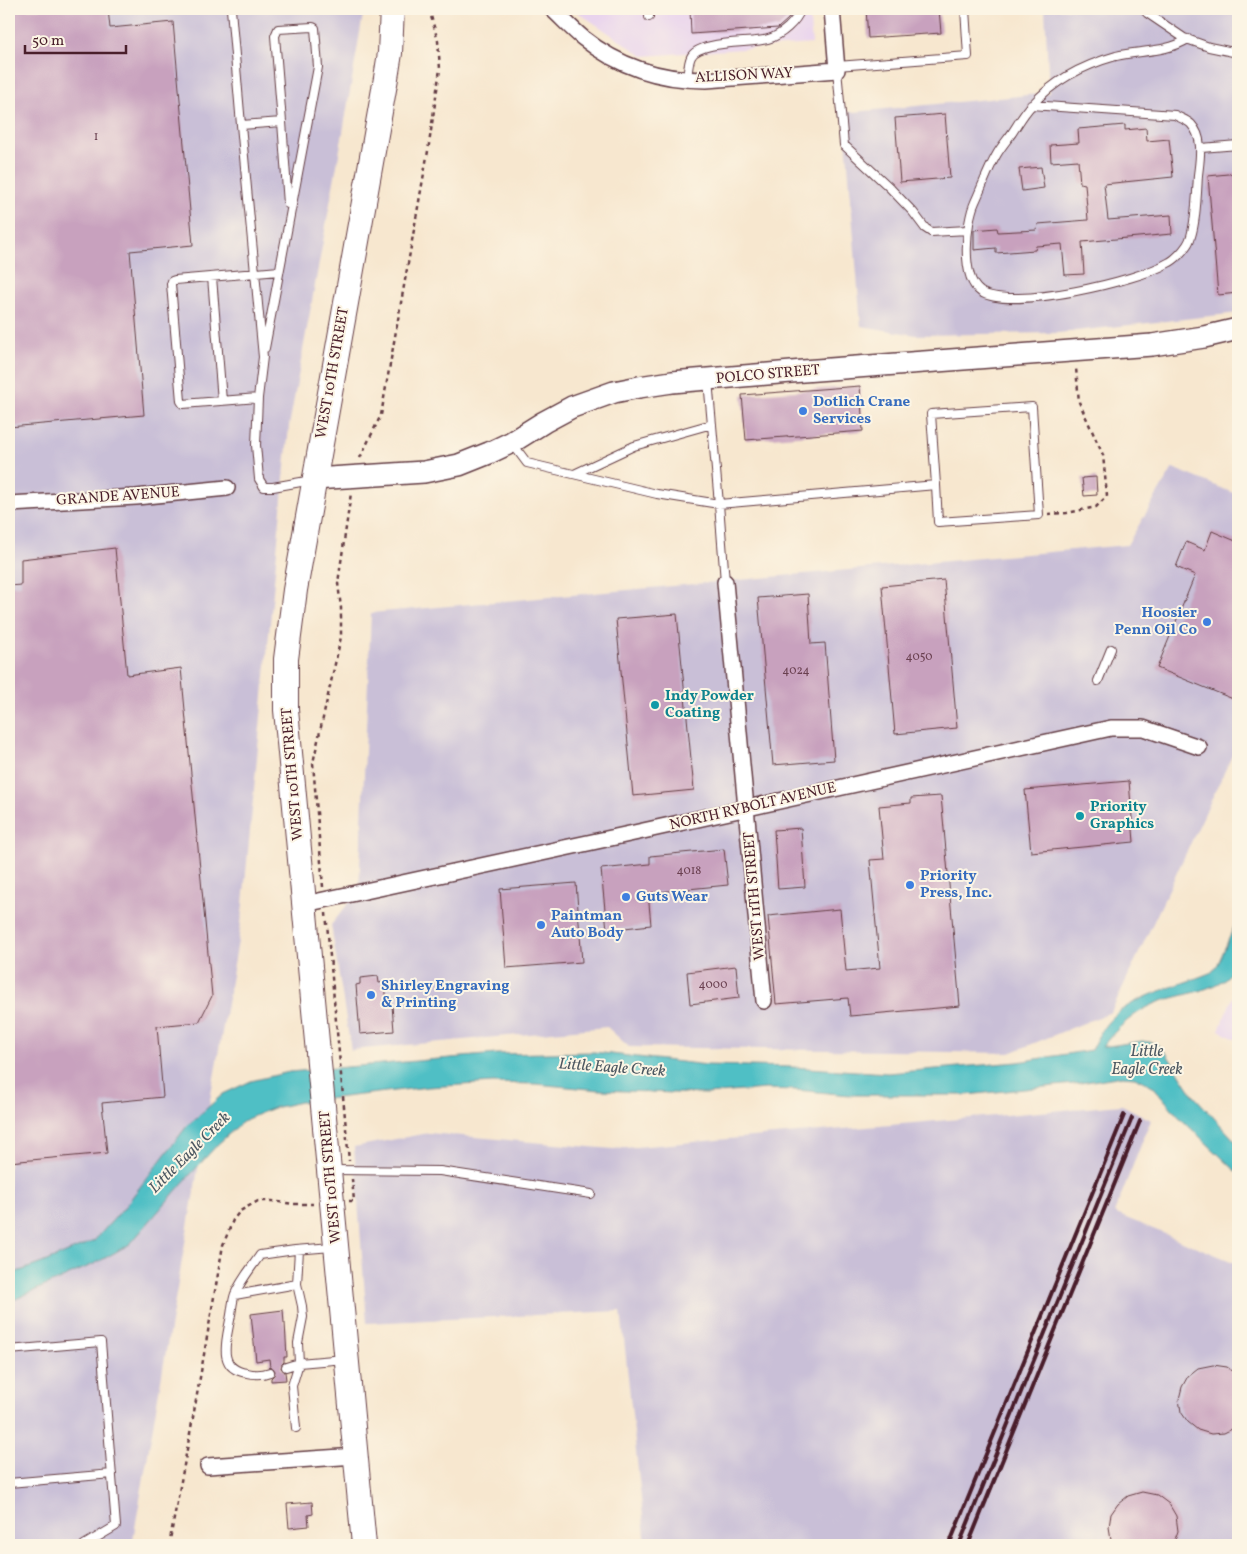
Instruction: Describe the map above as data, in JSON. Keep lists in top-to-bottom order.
{
  "streets": {
    "main road": ["WEST 10TH STREET"],
    "street": [
      "ALLISON WAY",
      "POLCO STREET",
      "GRANDE AVENUE",
      "NORTH RYBOLT AVENUE",
      "WEST 11TH STREET"
    ]
  },
  "crossings": [
    ["WEST 10TH STREET", "POLCO STREET"],
    ["WEST 10TH STREET", "NORTH RYBOLT AVENUE"],
    ["NORTH RYBOLT AVENUE", "WEST 11TH STREET"]
  ],
  "water": ["Little Eagle Creek"],
  "places": [
    "Dotlich Crane Services",
    "Hoosier Penn Oil Co",
    "Indy Powder Coating",
    "Priority Graphics",
    "Priority Press, Inc.",
    "Guts Wear",
    "Paintman Auto Body",
    "Shirley Engraving & Printing"
  ],
  "house_numbers": [
    "1",
    "4050",
    "4024",
    "4018",
    "4000"
  ],
  "scale_bar": "50 m"
}
